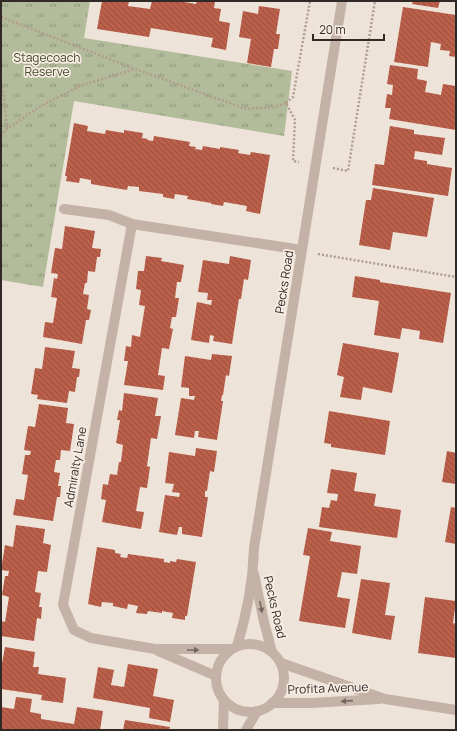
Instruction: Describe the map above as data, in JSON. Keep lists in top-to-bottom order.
{
  "streets": {
    "street": ["Pecks Road", "Admiralty Lane", "Profita Avenue"]
  },
  "crossings": [
    ["Pecks Road", "Admiralty Lane"],
    ["Pecks Road", "Profita Avenue"],
    ["Admiralty Lane", "Profita Avenue"]
  ],
  "parks": ["Stagecoach Reserve"],
  "scale_bar": "20 m"
}
